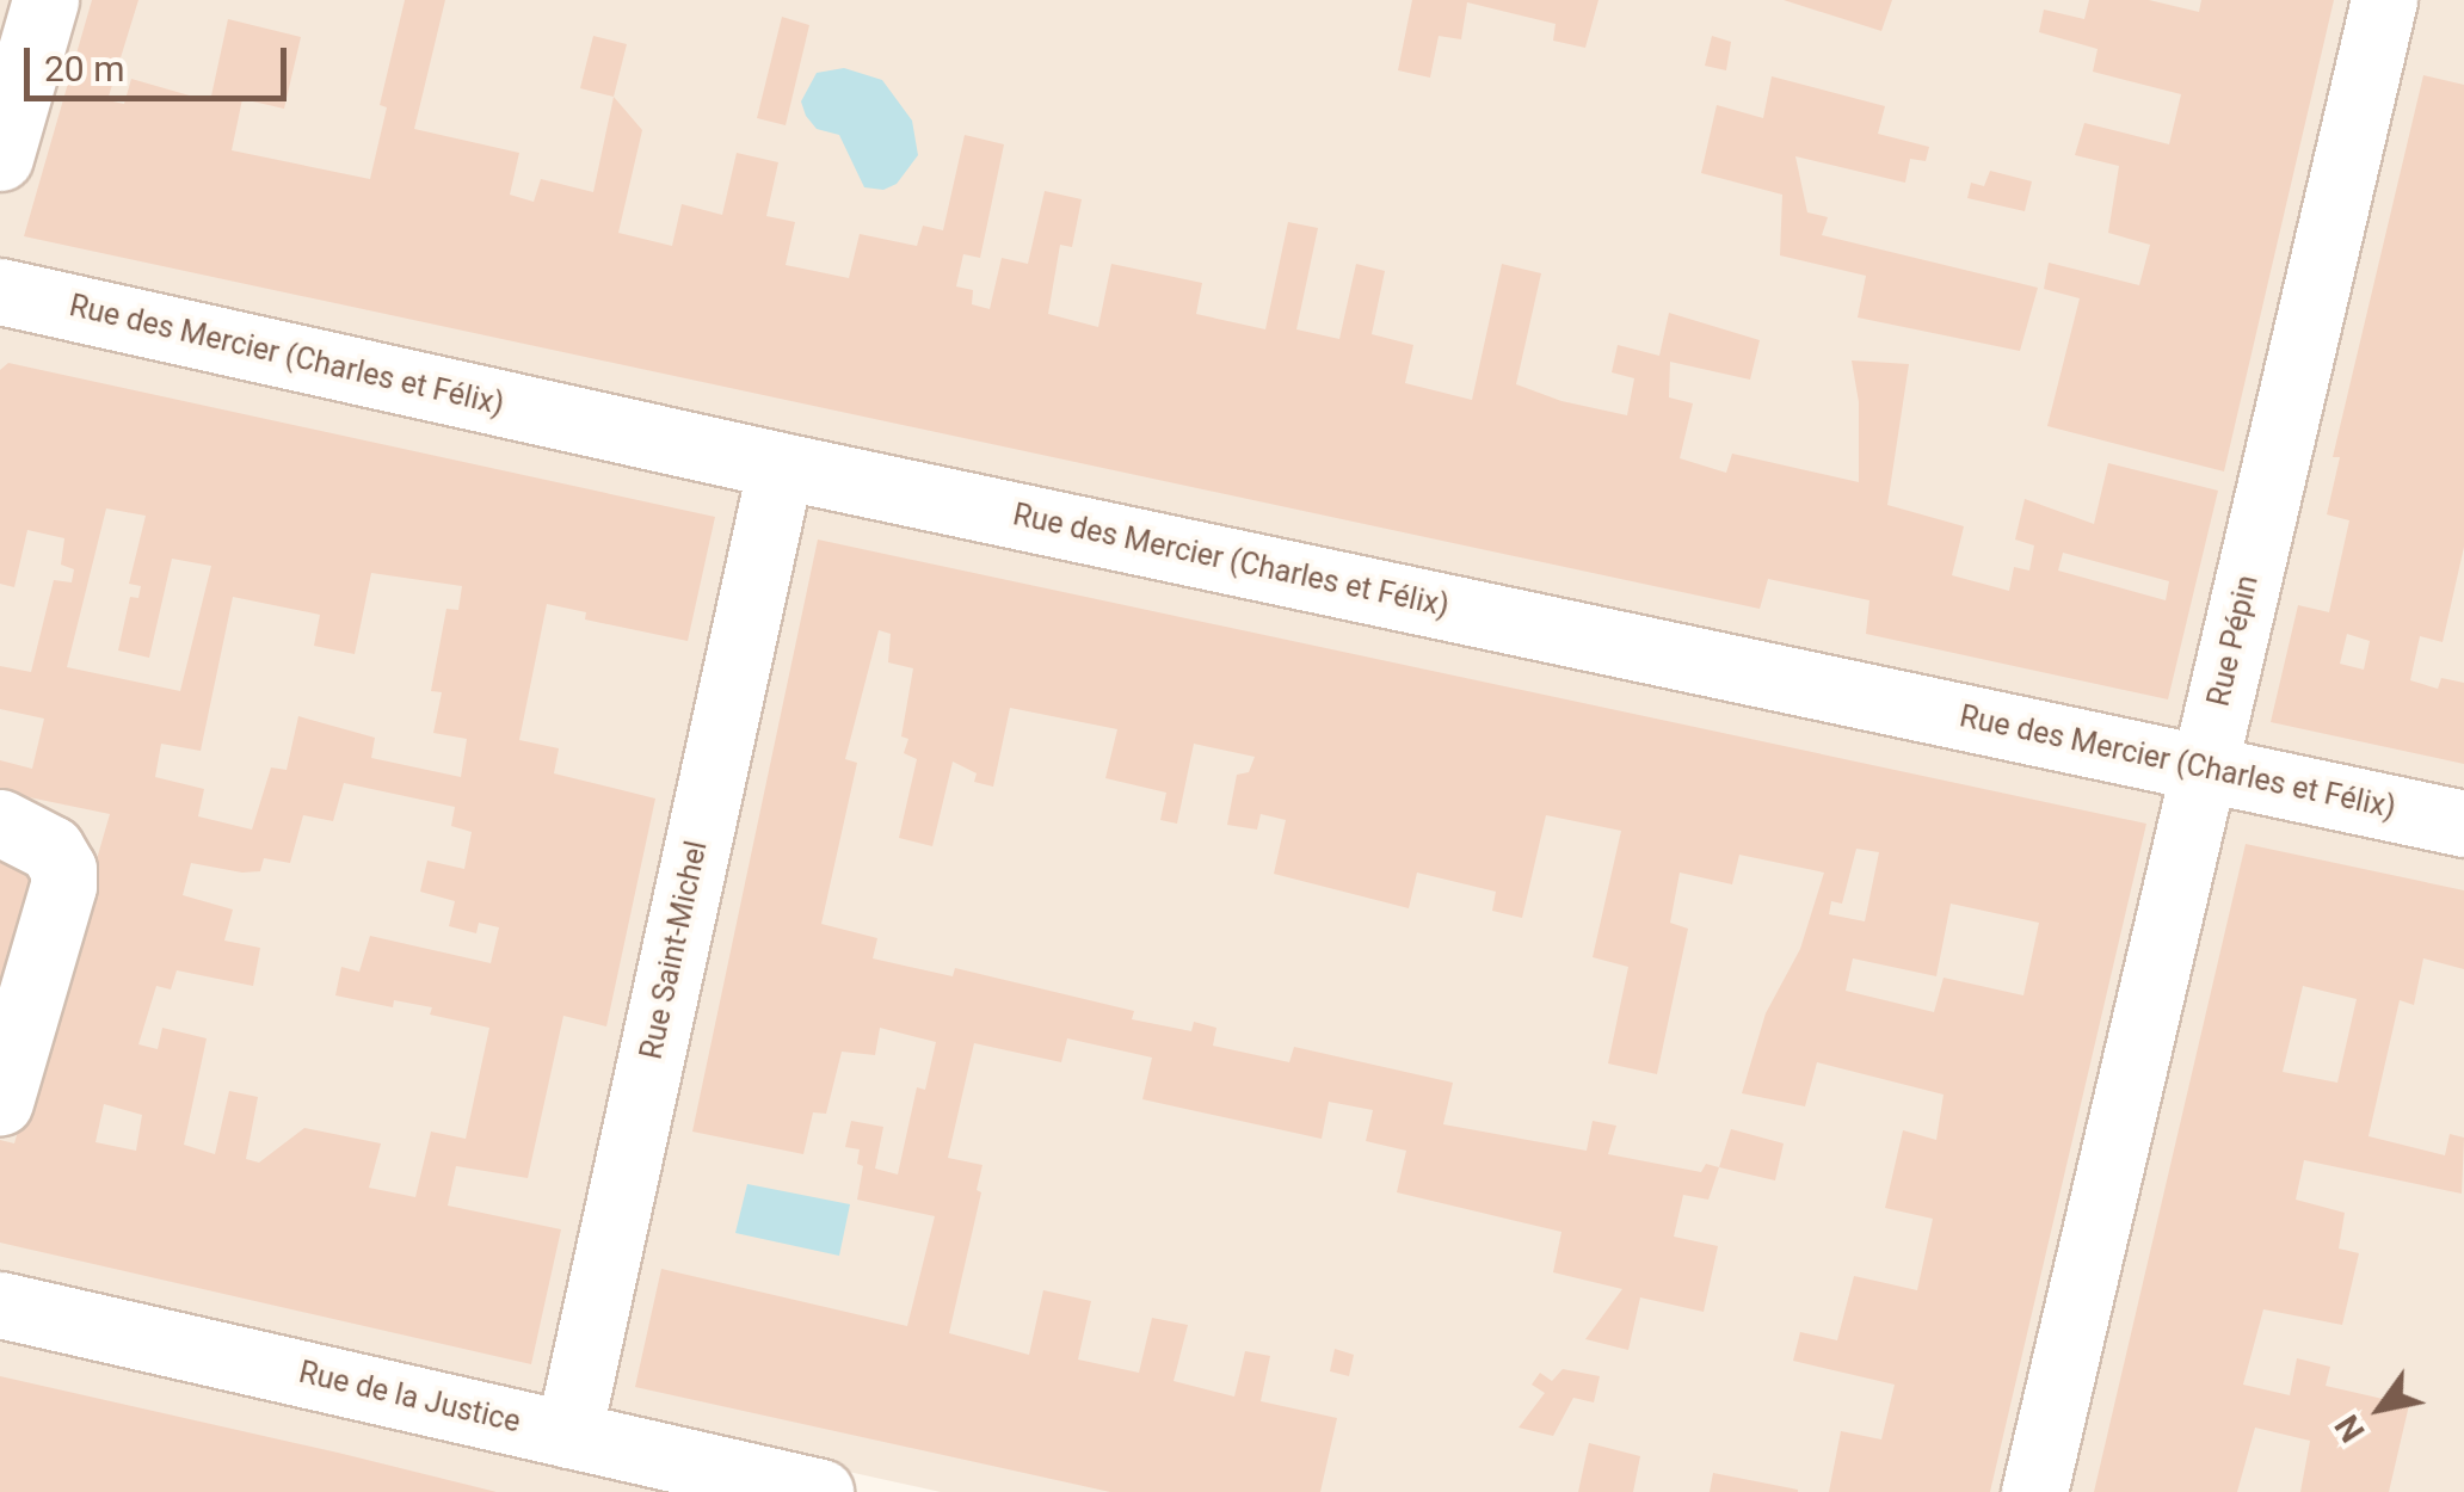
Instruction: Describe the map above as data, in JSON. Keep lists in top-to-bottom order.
{
  "streets": {
    "street": [
      "Rue des Mercier (Charles et Félix)",
      "Rue Pépin",
      "Rue Saint-Michel",
      "Rue de la Justice"
    ]
  },
  "crossings": [
    ["Rue des Mercier (Charles et Félix)", "Rue Pépin"],
    ["Rue des Mercier (Charles et Félix)", "Rue Saint-Michel"],
    ["Rue Saint-Michel", "Rue de la Justice"]
  ],
  "scale_bar": "20 m",
  "north": "bottom left"
}
